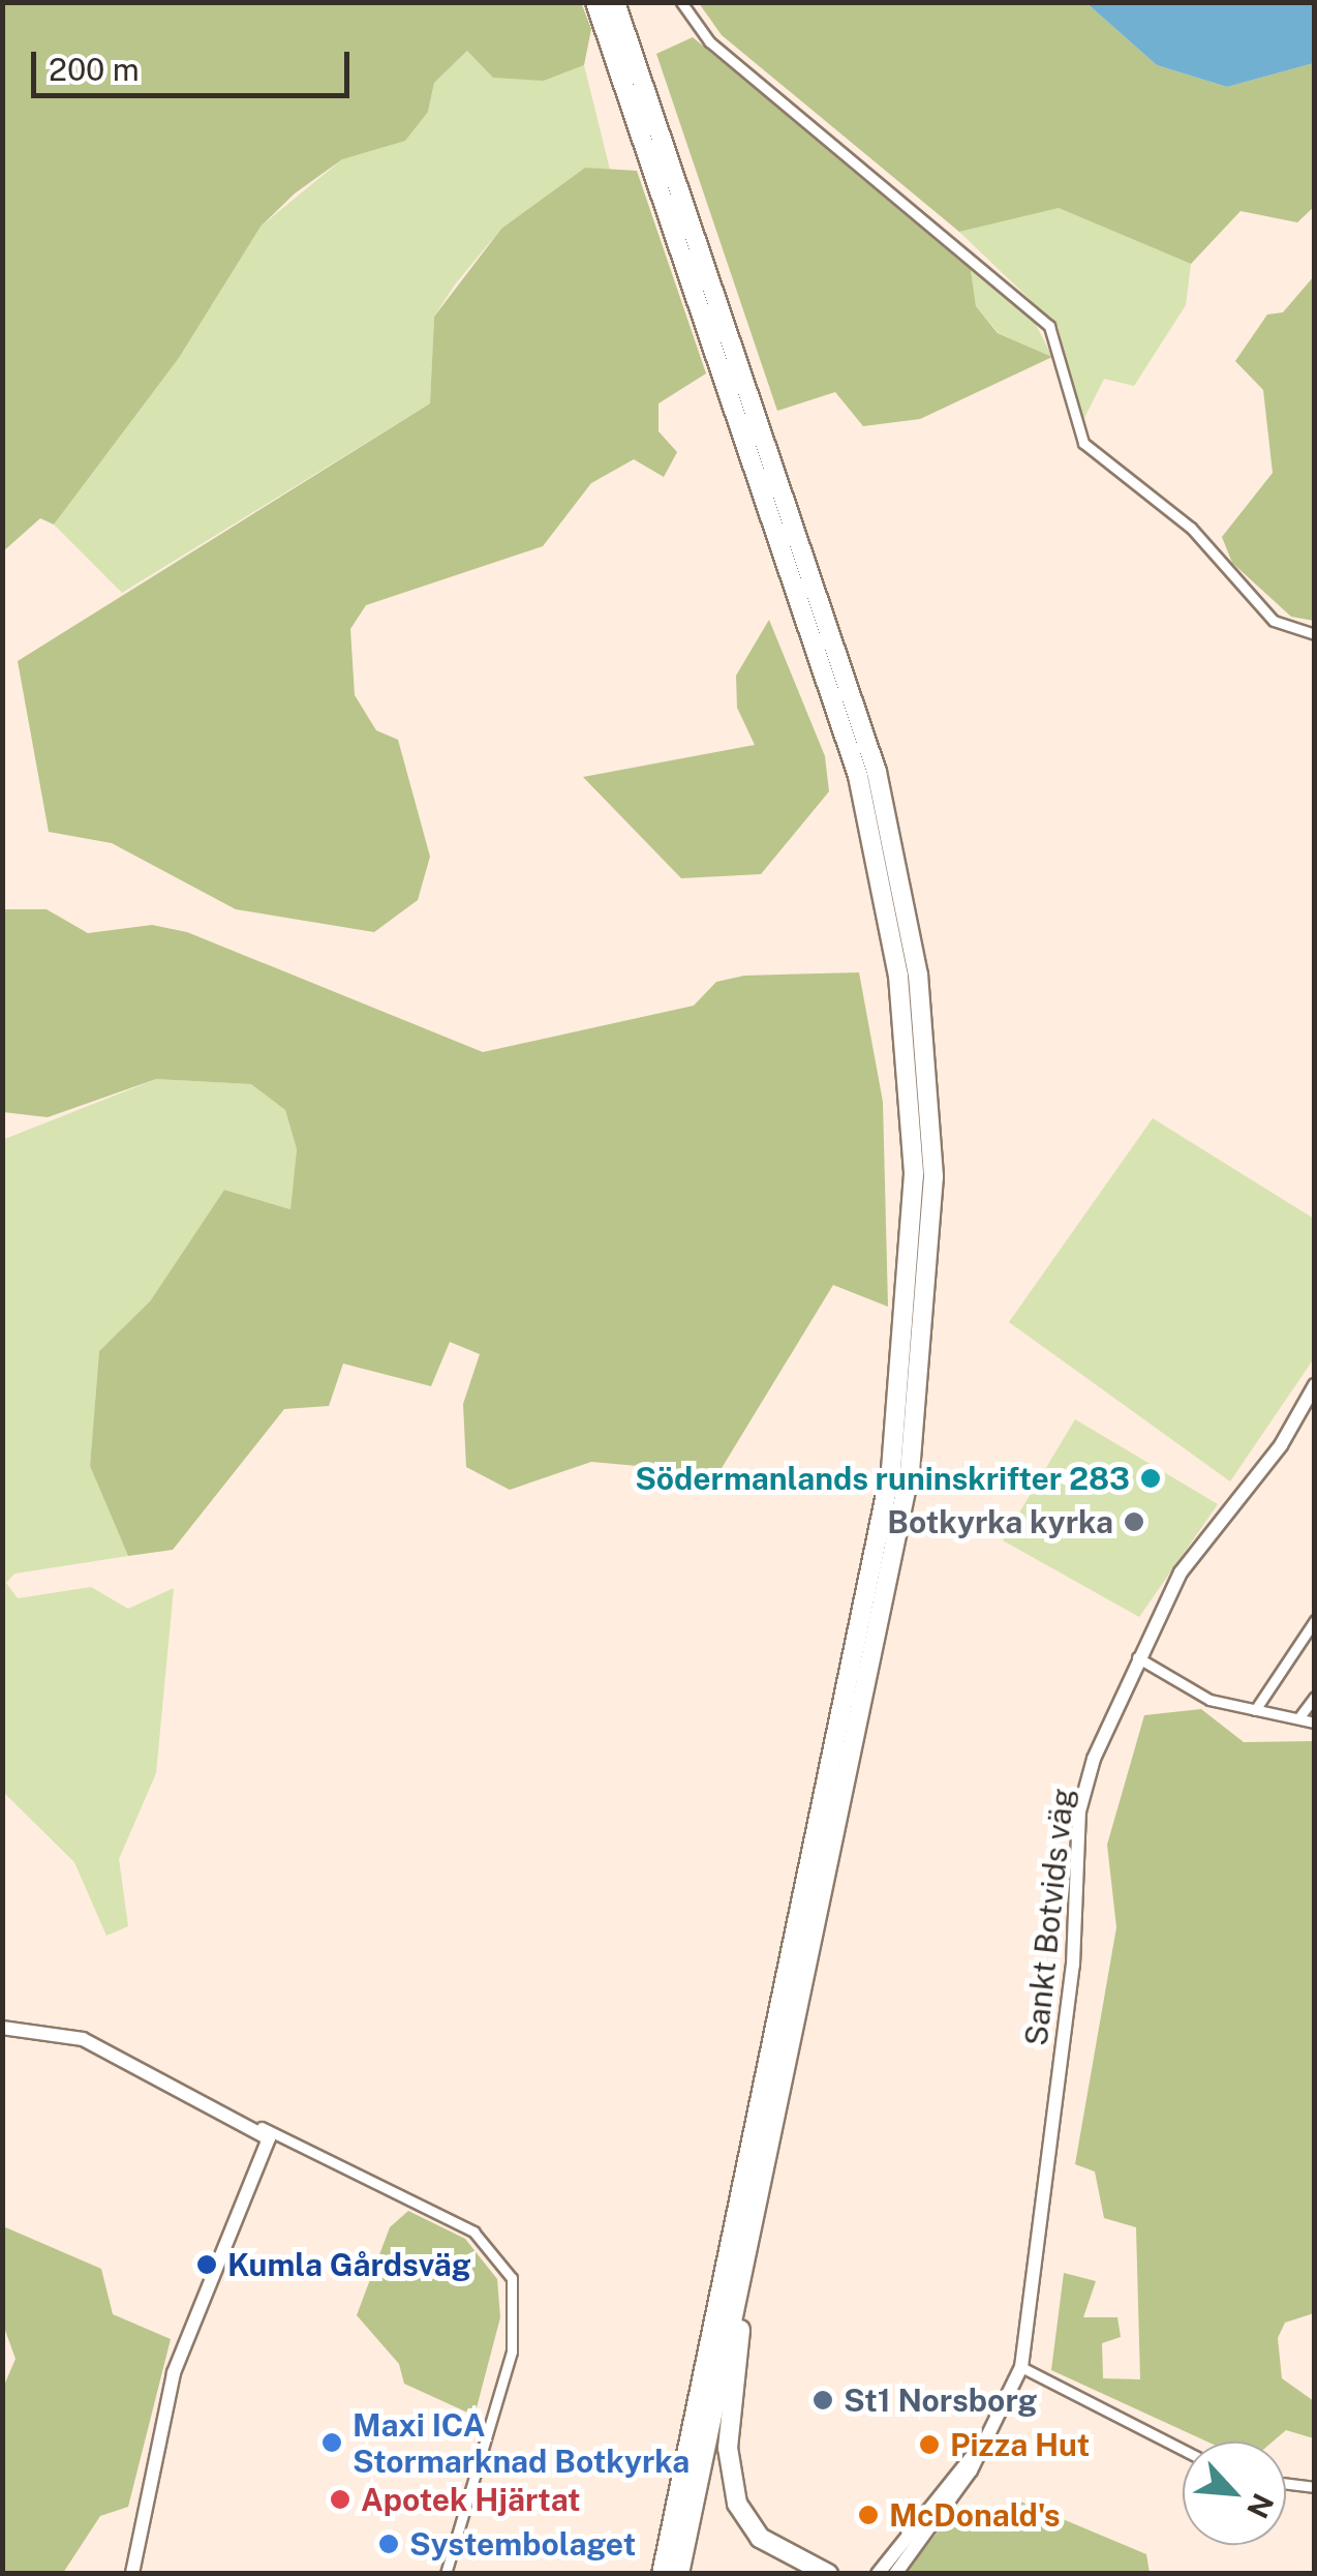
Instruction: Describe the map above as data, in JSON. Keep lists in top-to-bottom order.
{
  "streets": {
    "main road": ["Sankt Botvids väg"]
  },
  "places": [
    "Södermanlands runinskrifter 283",
    "Botkyrka kyrka",
    "Kumla Gårdsväg",
    "St1 Norsborg",
    "Maxi ICA Stormarknad Botkyrka",
    "Pizza Hut",
    "Apotek Hjärtat",
    "McDonald's",
    "Systembolaget"
  ],
  "scale_bar": "200 m",
  "north": "bottom right"
}
